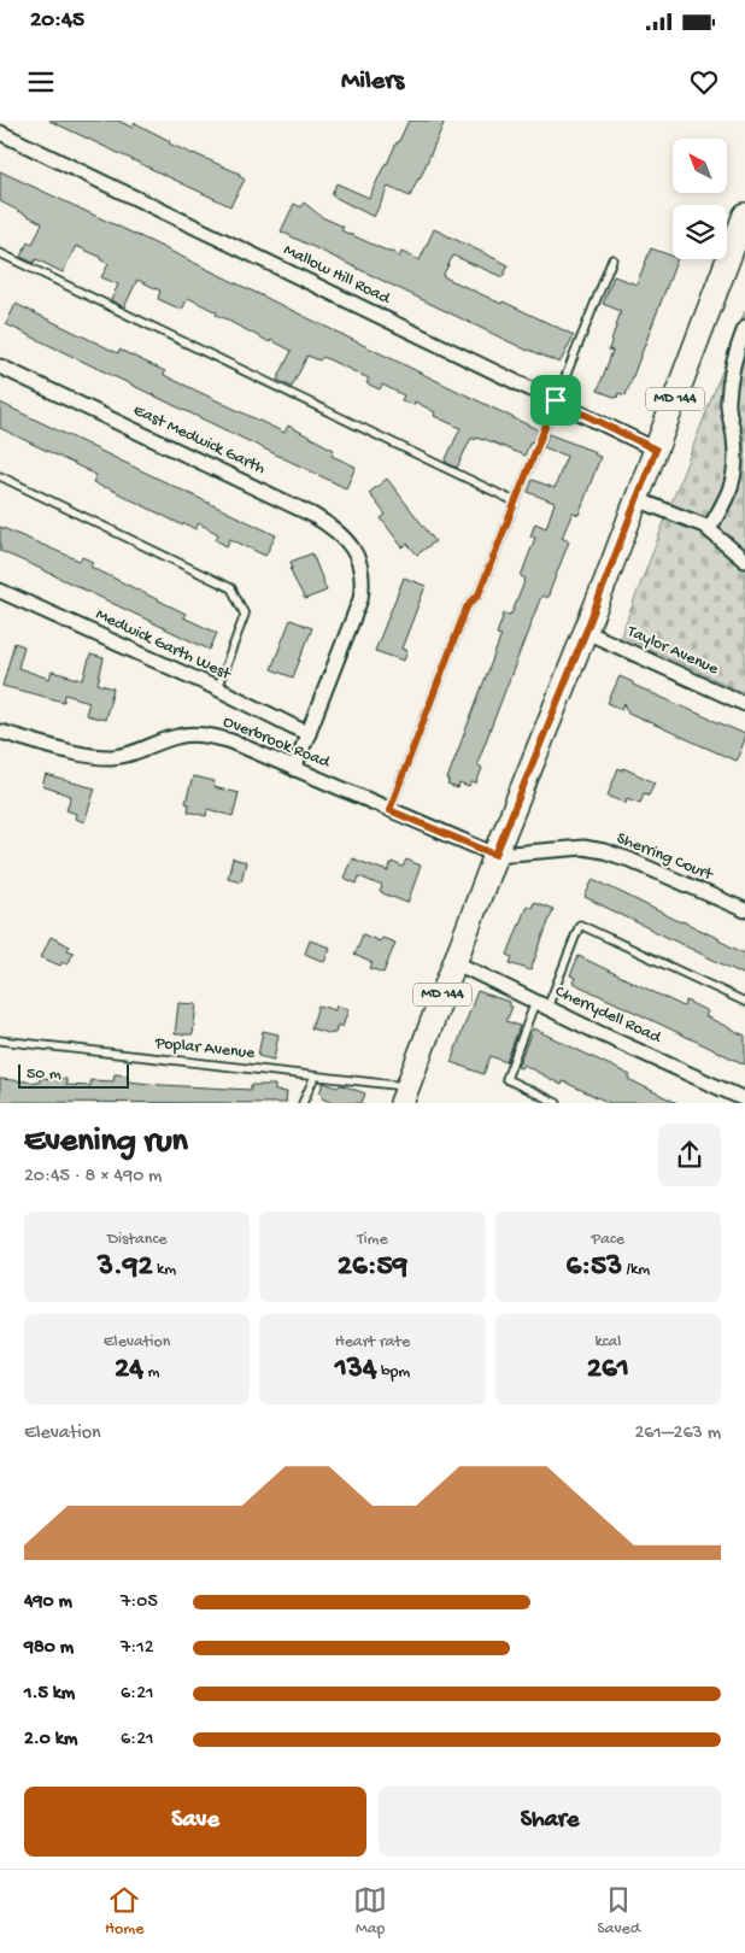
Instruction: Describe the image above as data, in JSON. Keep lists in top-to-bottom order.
{
  "streets": {
    "main road": ["MD 144"],
    "street": [
      "Mallow Hill Road",
      "East Medwick Garth",
      "Medwick Garth West",
      "Taylor Avenue",
      "Overbrook Road",
      "Sherring Court",
      "Cherrydell Road"
    ],
    "lane": ["Poplar Avenue"]
  },
  "crossings": [
    ["Mallow Hill Road", "MD 144"],
    ["MD 144", "Taylor Avenue"],
    ["MD 144", "Overbrook Road"],
    ["MD 144", "Sherring Court"],
    ["MD 144", "Cherrydell Road"],
    ["MD 144", "Poplar Avenue"],
    ["East Medwick Garth", "Medwick Garth West"],
    ["Overbrook Road", "Sherring Court"]
  ],
  "scale_bar": "50 m",
  "north": "top left",
  "page": {
    "status": "20:45",
    "header": "Milers",
    "scale": "50 m",
    "heading": ["Evening run", "20:45 · 8 × 490 m"],
    "stats": [
      ["Distance", "3.92 km"],
      ["Time", "26:59"],
      ["Pace", "6:53 /km"],
      ["Elevation", "24 m"],
      ["Heart rate", "134 bpm"],
      ["kcal", "261"]
    ],
    "chart": ["Elevation", "261–263 m"],
    "list": [
      {
        "name": "490 m",
        "note": "7:05"
      },
      {
        "name": "980 m",
        "note": "7:12"
      },
      {
        "name": "1.5 km",
        "note": "6:21"
      },
      {
        "name": "2.0 km",
        "note": "6:21"
      }
    ],
    "buttons": ["Save", "Share"],
    "tabs": ["Home", "Map", "Saved"]
  }
}
